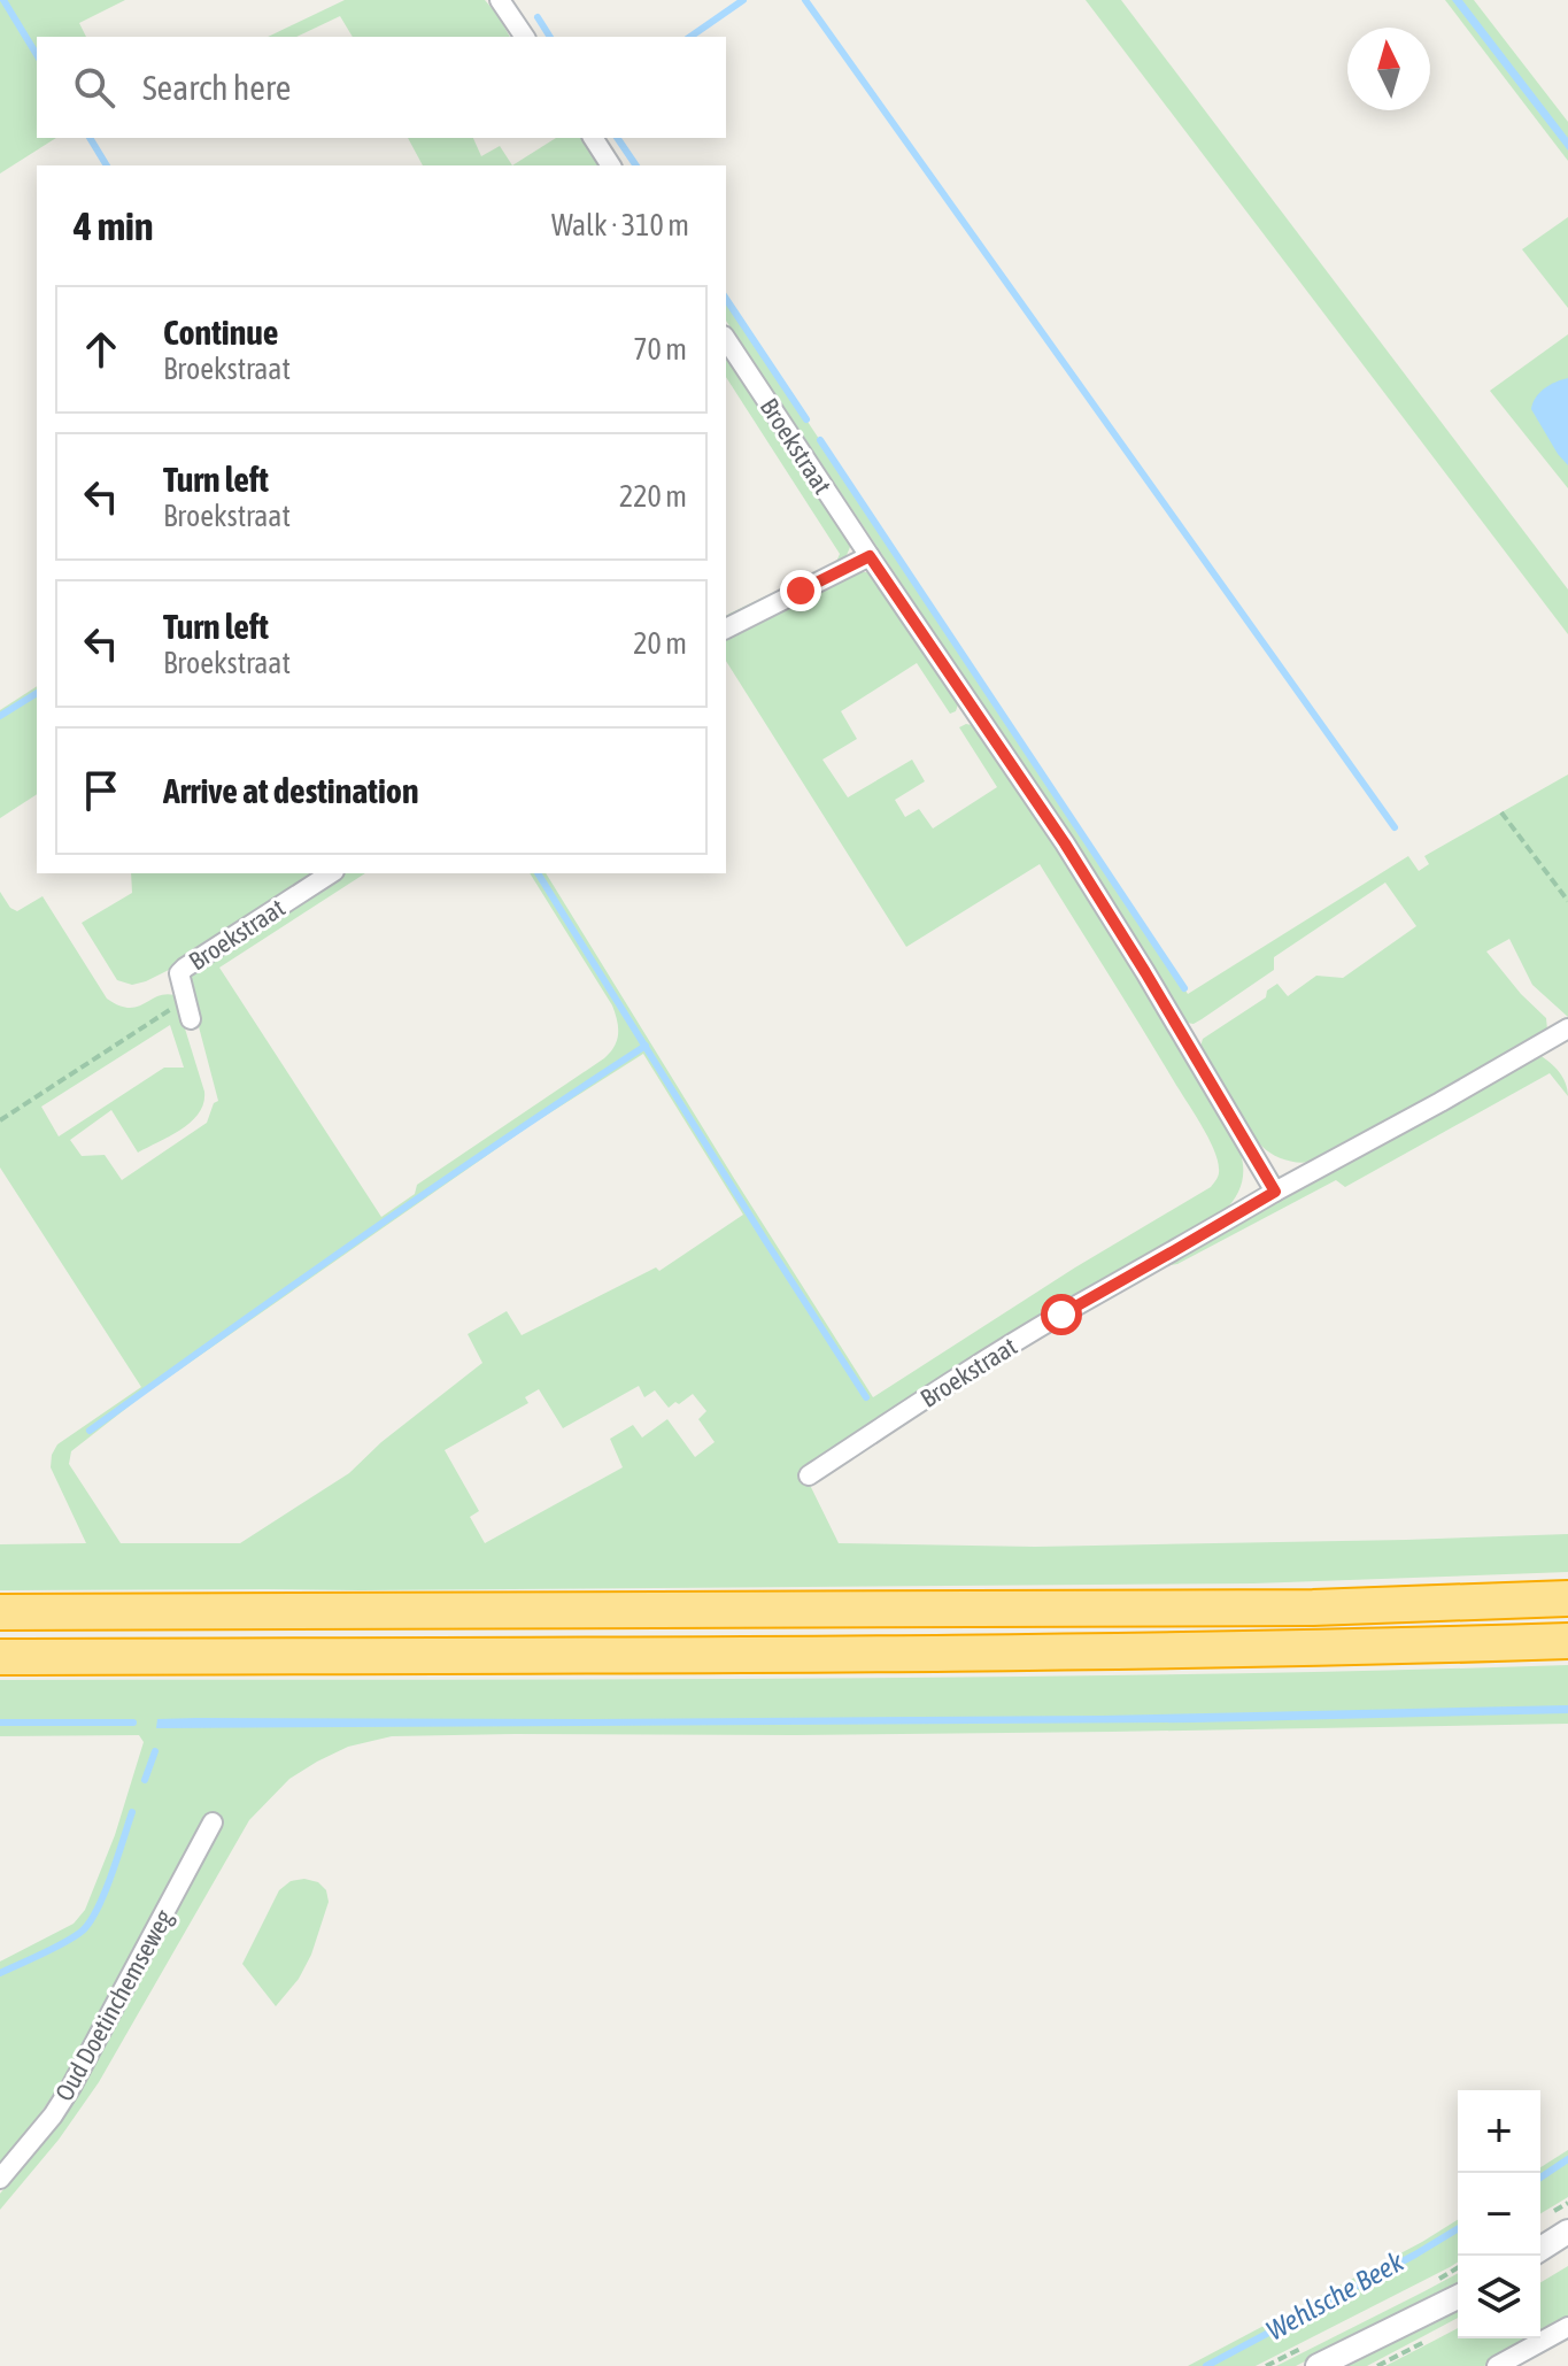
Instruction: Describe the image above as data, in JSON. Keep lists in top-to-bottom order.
{
  "streets": {
    "street": ["Broekstraat", "Oud Doetinchemseweg"]
  },
  "water": ["Wehlsche Beek"],
  "north": "top",
  "page": {
    "search": "Search here",
    "heading": ["4 min", "Walk · 310 m"],
    "list": [
      ["Continue", "Broekstraat", "70 m"],
      ["Turn left", "Broekstraat", "220 m"],
      ["Turn left", "Broekstraat", "20 m"],
      "Arrive at destination"
    ],
    "map_buttons": ["+", "−"]
  }
}
